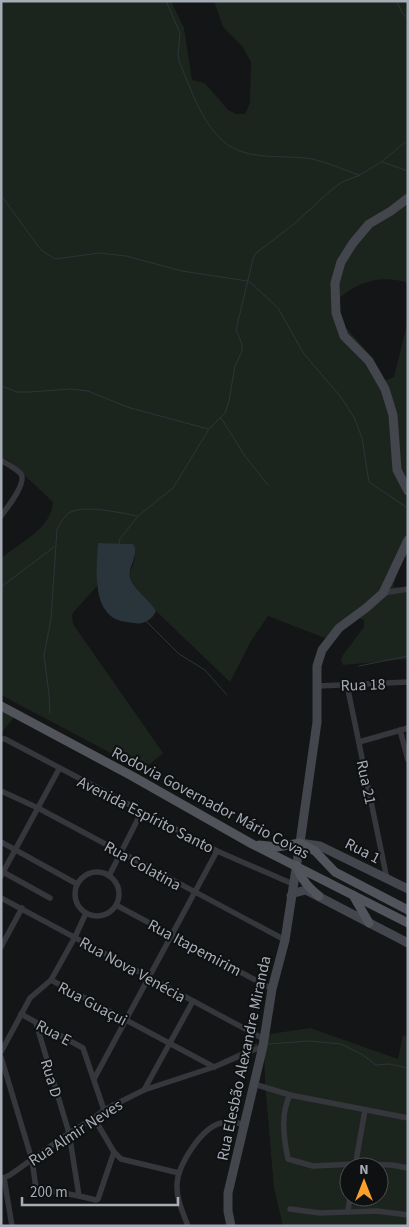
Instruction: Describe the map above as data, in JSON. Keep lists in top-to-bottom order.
{
  "streets": {
    "main road": ["Rodovia Governador Mário Covas"],
    "street": [
      "Rua 18",
      "Rua 21",
      "Avenida Espírito Santo",
      "Rua 1",
      "Rua Colatina",
      "Rua Itapemirim",
      "Rua Nova Venécia",
      "Rua Guaçui",
      "Rua E",
      "Rua Elesbão Alexandre Miranda",
      "Rua D",
      "Rua Almir Neves"
    ]
  },
  "crossings": [
    ["Rua 18", "Rua 21"],
    ["Rua 18", "Rua Elesbão Alexandre Miranda"],
    ["Rua 21", "Rua 1"],
    ["Rodovia Governador Mário Covas", "Rua Elesbão Alexandre Miranda"],
    ["Avenida Espírito Santo", "Rua Elesbão Alexandre Miranda"],
    ["Rua 1", "Rua Elesbão Alexandre Miranda"],
    ["Rua Colatina", "Rua Elesbão Alexandre Miranda"],
    ["Rua Itapemirim", "Rua Elesbão Alexandre Miranda"],
    ["Rua Nova Venécia", "Rua Elesbão Alexandre Miranda"],
    ["Rua Nova Venécia", "Rua Almir Neves"],
    ["Rua Guaçui", "Rua E"],
    ["Rua Guaçui", "Rua Almir Neves"],
    ["Rua E", "Rua D"],
    ["Rua E", "Rua Almir Neves"],
    ["Rua Elesbão Alexandre Miranda", "Rua Almir Neves"],
    ["Rua D", "Rua Almir Neves"]
  ],
  "scale_bar": "200 m",
  "north": "top"
}
